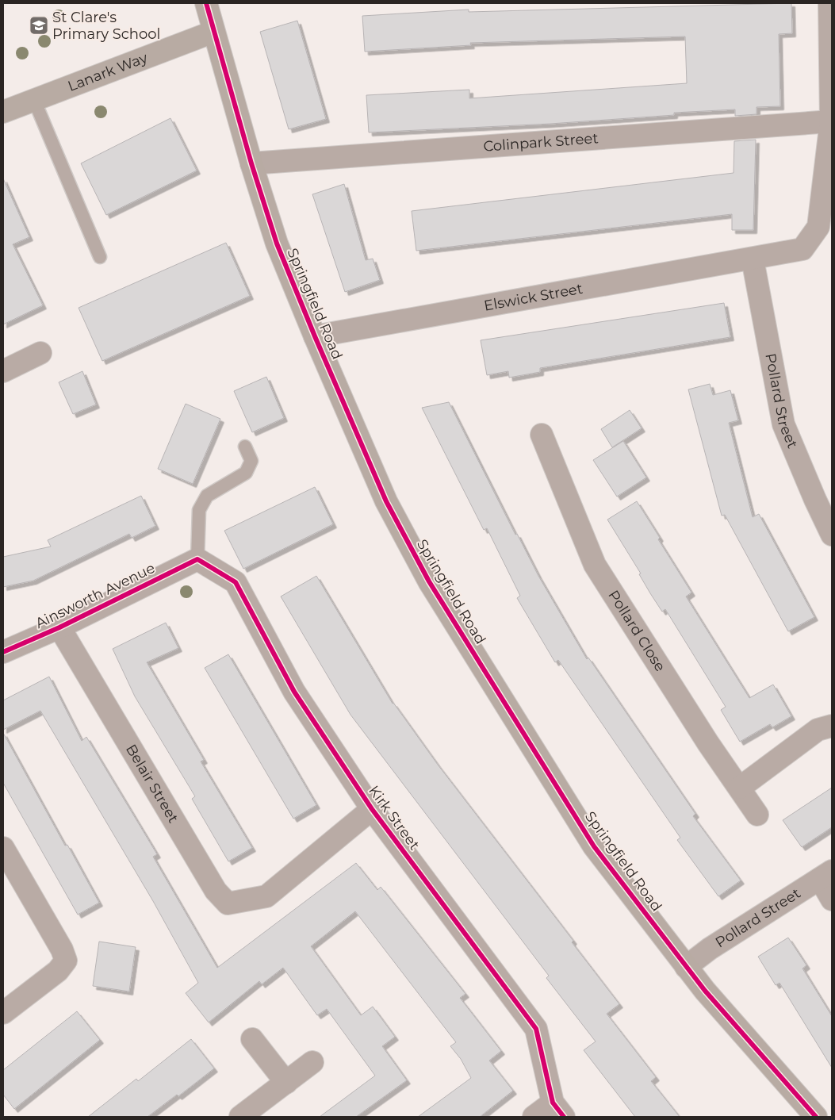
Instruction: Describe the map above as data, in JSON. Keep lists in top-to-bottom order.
{
  "streets": {
    "main road": ["Lanark Way", "Springfield Road"],
    "street": [
      "Colinpark Street",
      "Elswick Street",
      "Pollard Street",
      "Ainsworth Avenue",
      "Pollard Close",
      "Belair Street",
      "Kirk Street"
    ]
  },
  "crossings": [
    ["Lanark Way", "Springfield Road"],
    ["Colinpark Street", "Elswick Street"],
    ["Colinpark Street", "Springfield Road"],
    ["Elswick Street", "Springfield Road"],
    ["Elswick Street", "Pollard Street"],
    ["Springfield Road", "Pollard Street"],
    ["Ainsworth Avenue", "Belair Street"],
    ["Ainsworth Avenue", "Kirk Street"],
    ["Belair Street", "Kirk Street"]
  ],
  "places": {
    "school or university": ["St Clare's Primary School"]
  }
}
